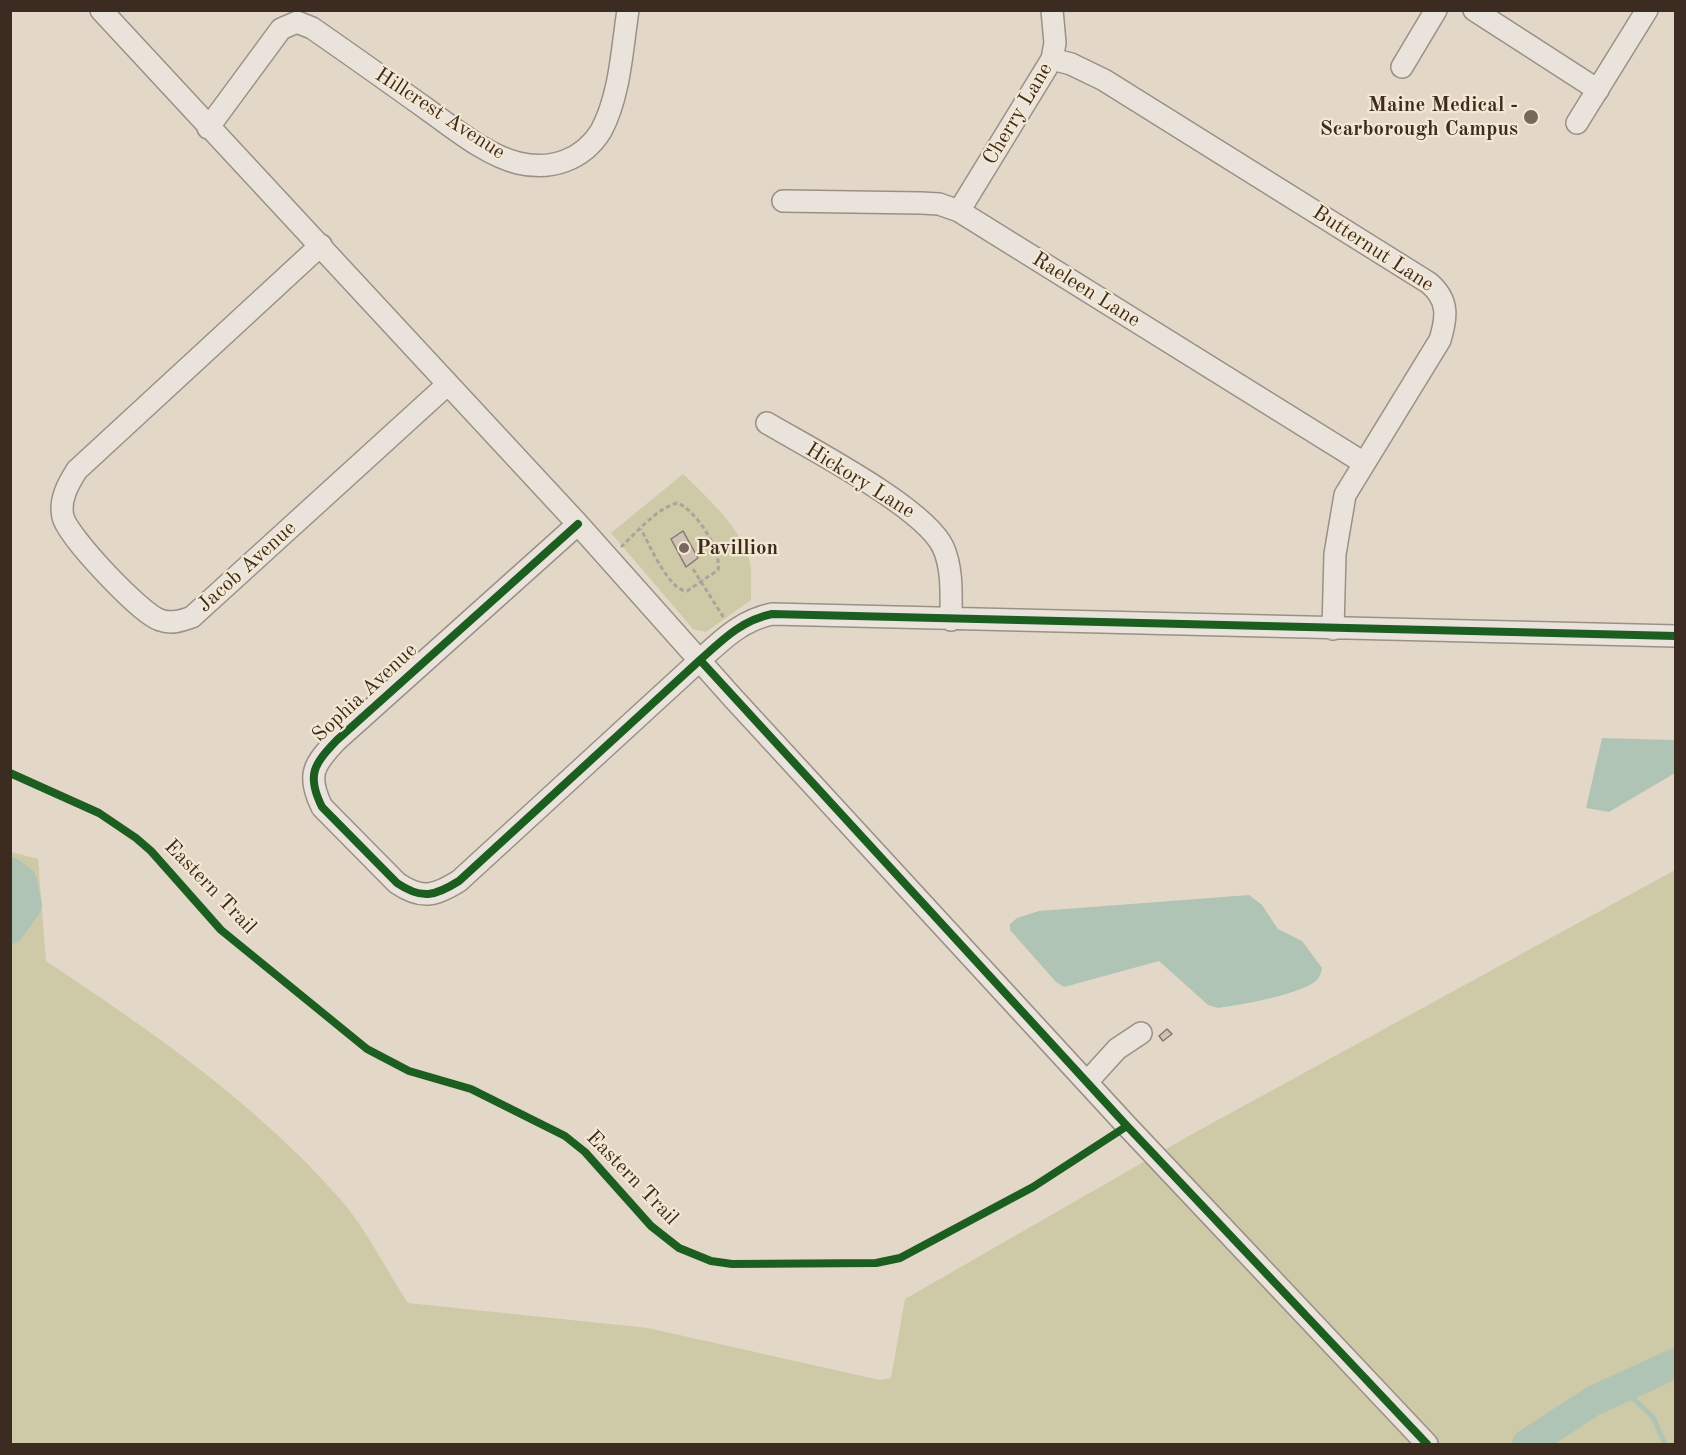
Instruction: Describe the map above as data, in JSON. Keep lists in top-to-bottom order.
{
  "streets": {
    "street": [
      "Hillcrest Avenue",
      "Cherry Lane",
      "Butternut Lane",
      "Raeleen Lane",
      "Hickory Lane",
      "Jacob Avenue",
      "Sophia Avenue"
    ],
    "cycle path": ["Eastern Trail"]
  },
  "crossings": [
    ["Cherry Lane", "Butternut Lane"],
    ["Cherry Lane", "Raeleen Lane"],
    ["Butternut Lane", "Raeleen Lane"],
    ["Butternut Lane", "Sophia Avenue"],
    ["Hickory Lane", "Sophia Avenue"]
  ],
  "places": ["Maine Medical - Scarborough Campus", "Pavillion"]
}
